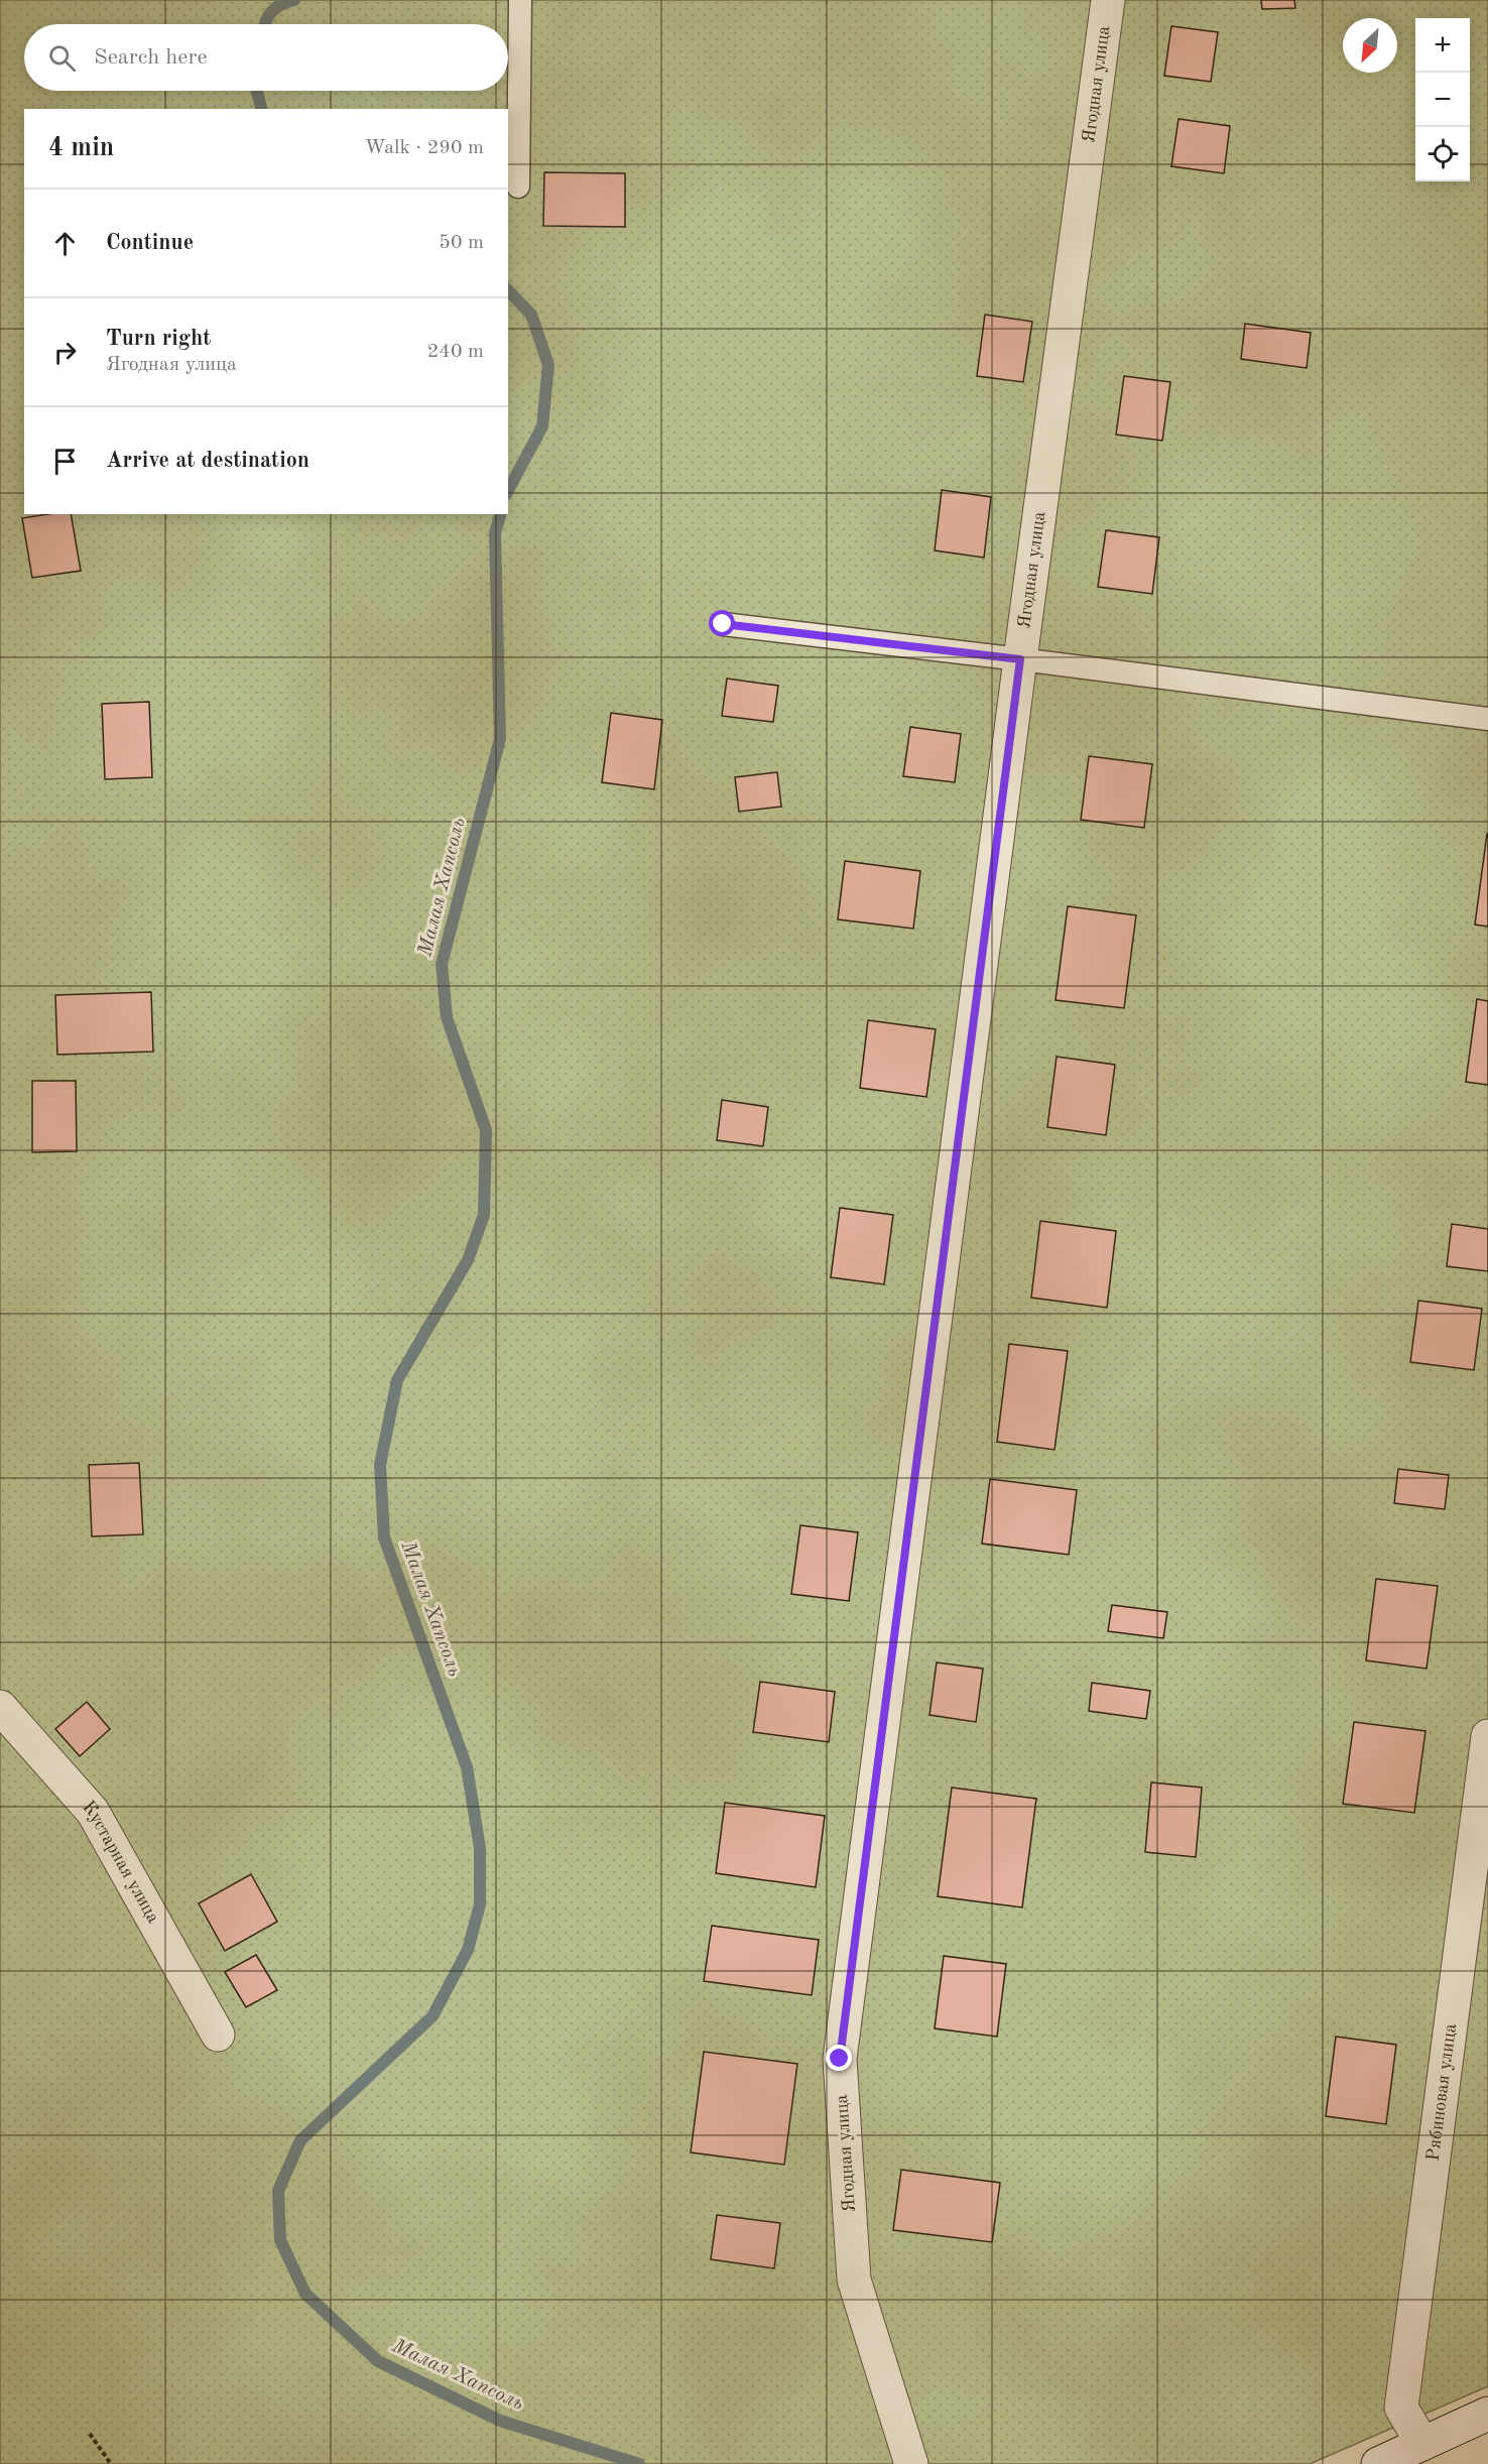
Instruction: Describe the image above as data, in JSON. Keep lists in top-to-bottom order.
{
  "streets": {
    "street": ["Ягодная улица", "Кустарная улица", "Рябиновая улица"]
  },
  "water": ["Малая Хапсоль"],
  "north": "bottom left",
  "page": {
    "map_buttons": ["+", "−"],
    "search": "Search here",
    "heading": ["4 min", "Walk · 290 m"],
    "list": [
      ["Continue", "50 m"],
      ["Turn right", "Ягодная улица", "240 m"],
      "Arrive at destination"
    ]
  }
}
